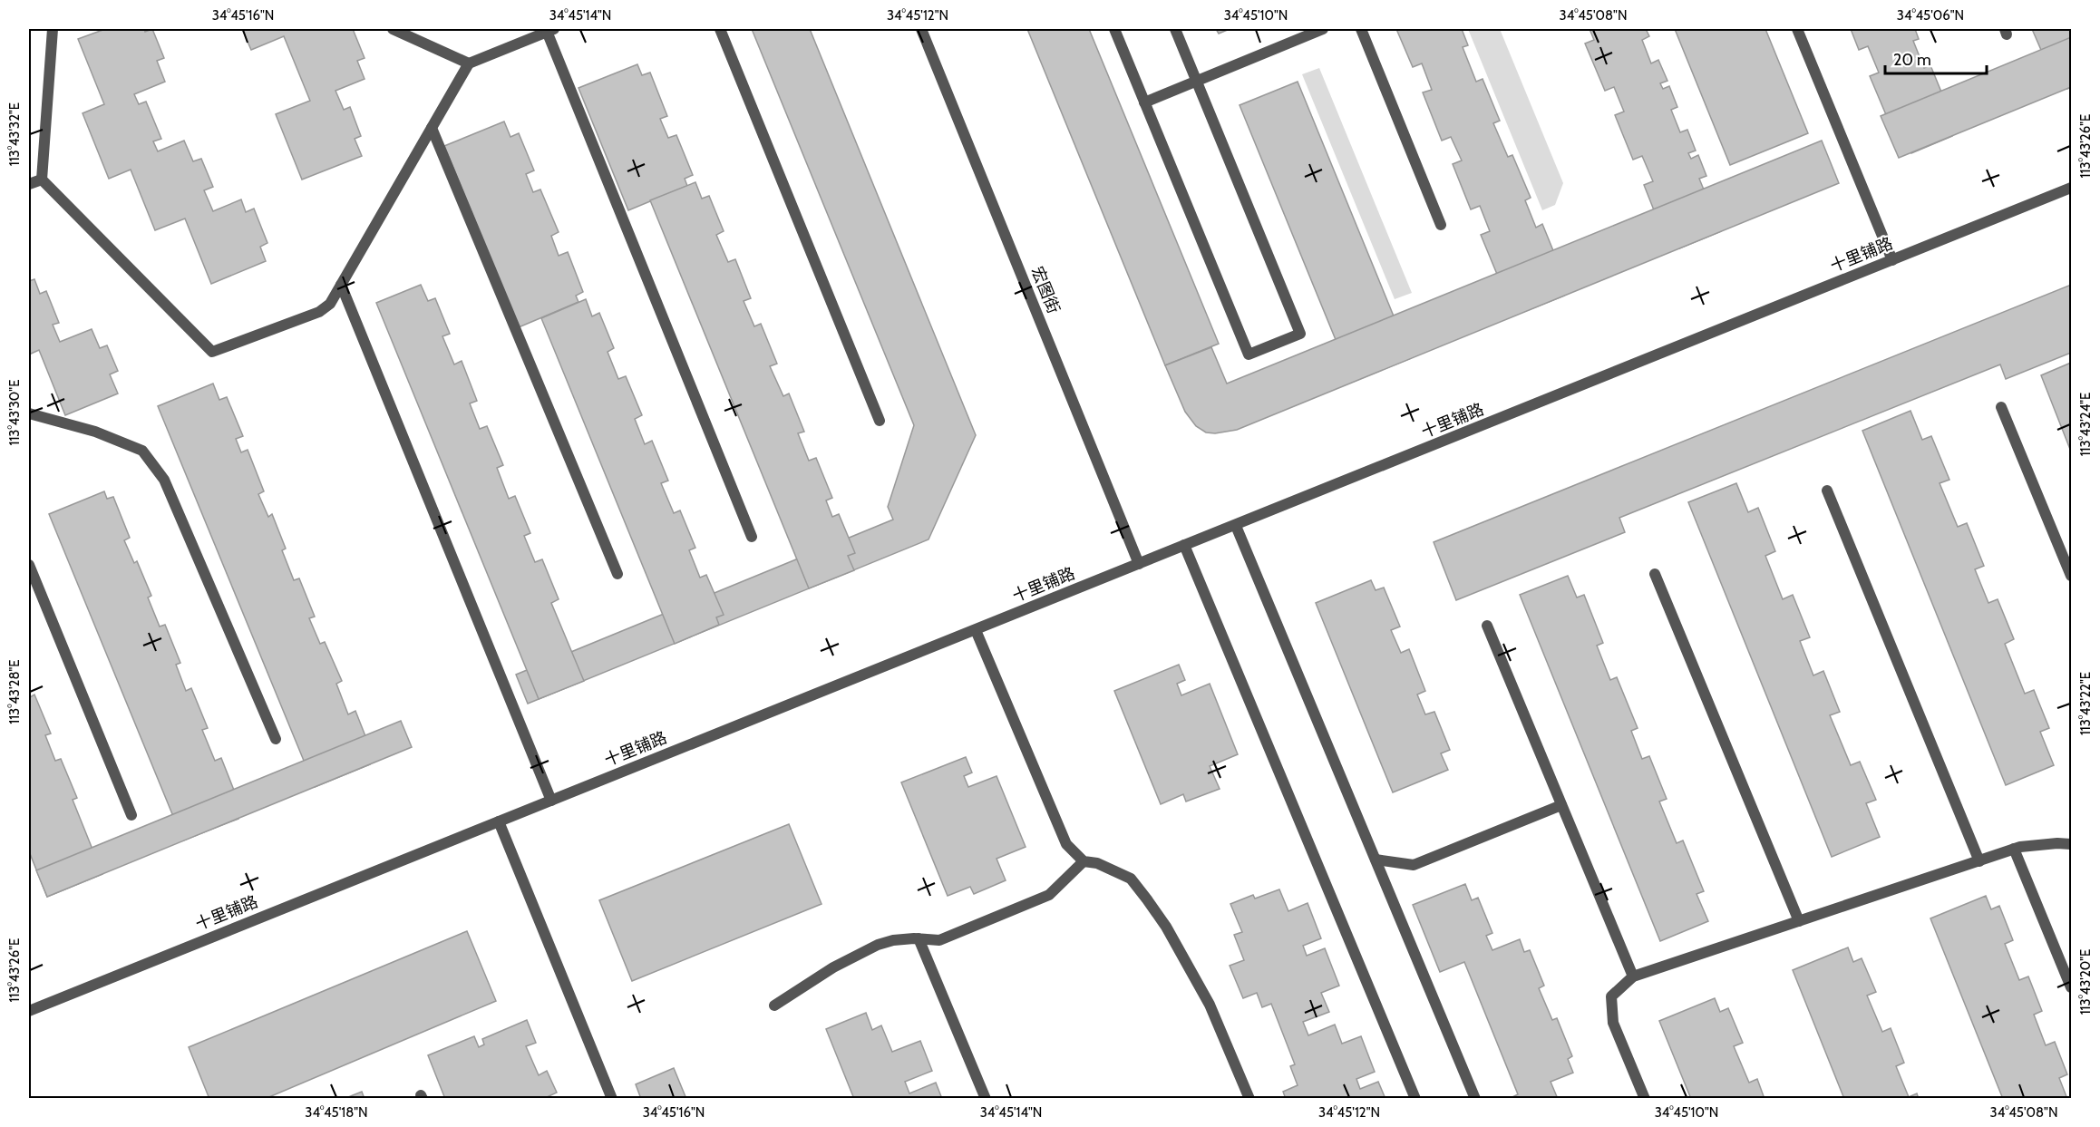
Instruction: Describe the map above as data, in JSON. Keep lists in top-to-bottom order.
{
  "streets": {
    "street": ["十里铺路", "宏图街"]
  },
  "crossings": [
    ["十里铺路", "宏图街"]
  ],
  "scale_bar": "20 m",
  "coordinates": [
    "34°45'16\"N",
    "34°45'14\"N",
    "34°45'12\"N",
    "34°45'10\"N",
    "34°45'08\"N",
    "34°45'06\"N",
    "113°43'32\"E",
    "113°43'26\"E",
    "113°43'30\"E",
    "113°43'24\"E",
    "113°43'28\"E",
    "113°43'22\"E",
    "113°43'20\"E",
    "34°45'18\"N"
  ]
}
